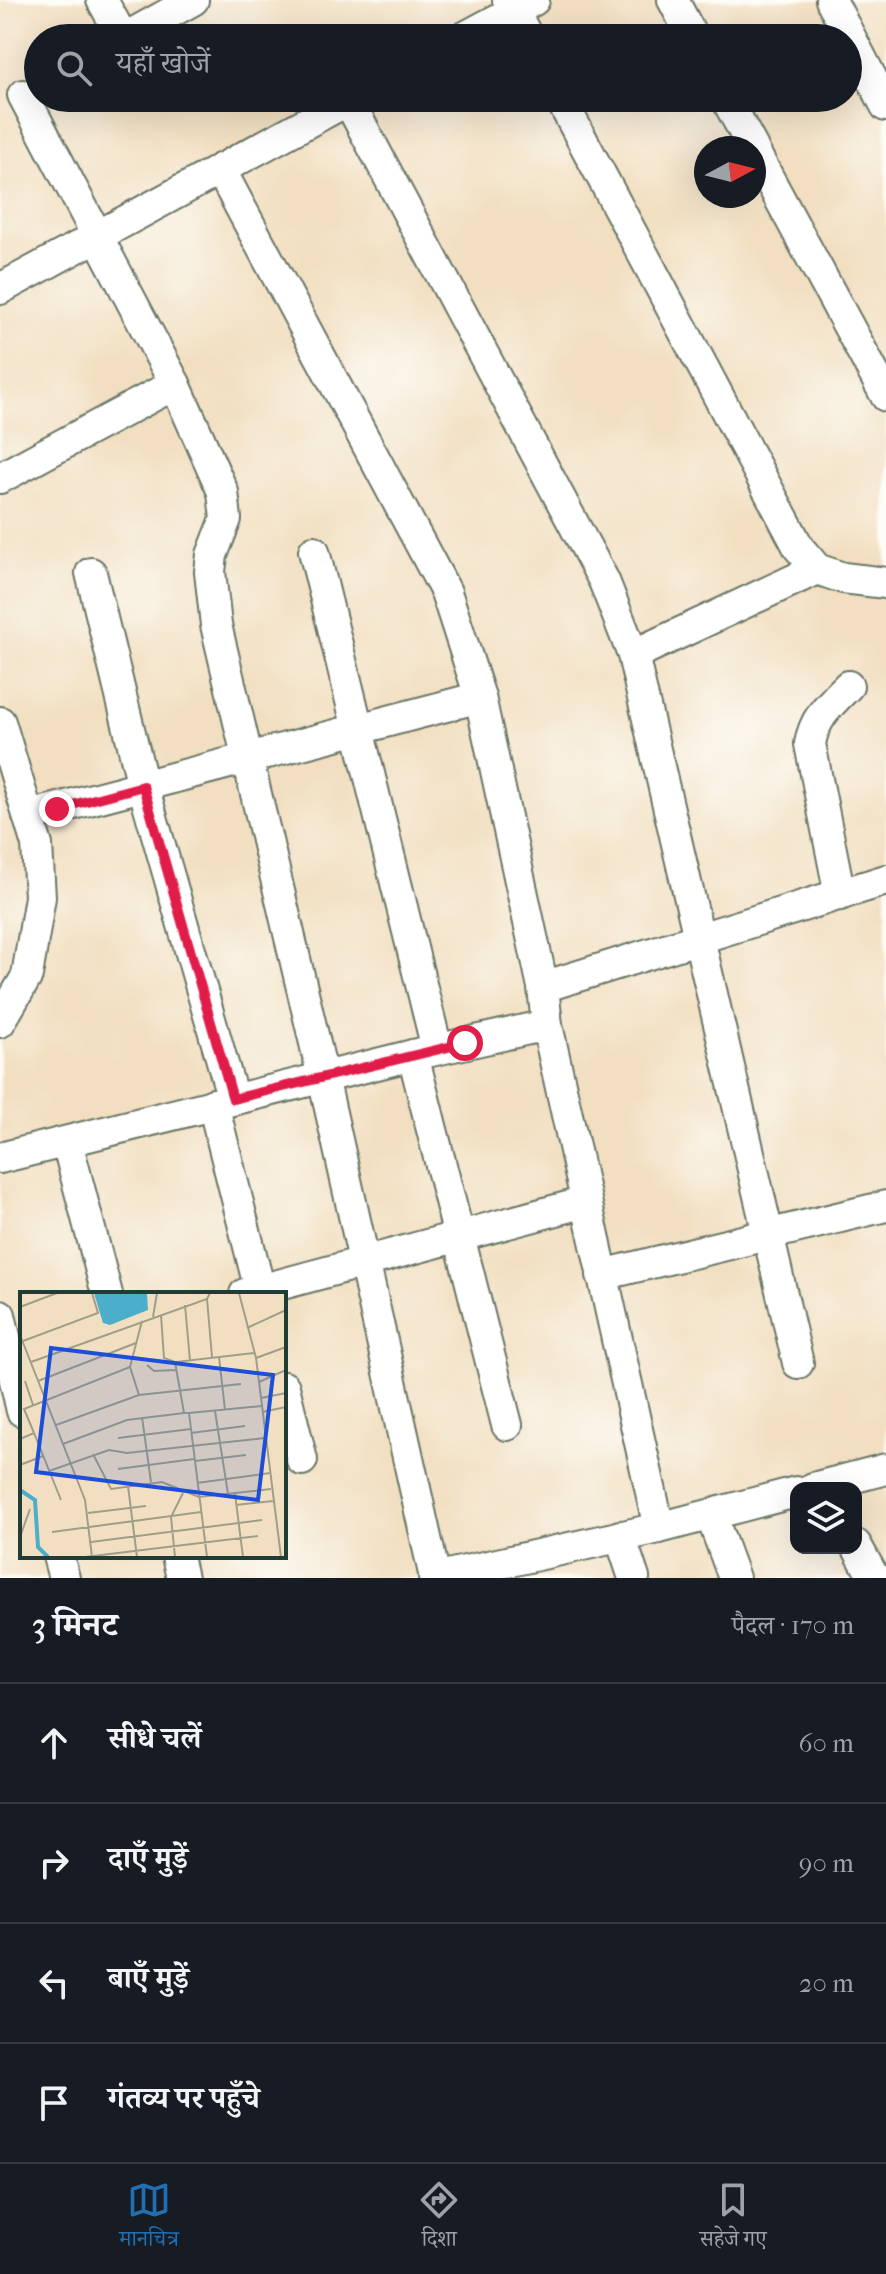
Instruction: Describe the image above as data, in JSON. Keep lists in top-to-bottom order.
{
  "north": "right",
  "page": {
    "search": "यहाँ खोजें",
    "heading": ["3 मिनट", "पैदल · 170 m"],
    "list": [
      ["सीधे चलें", "60 m"],
      ["दाएँ मुड़ें", "90 m"],
      ["बाएँ मुड़ें", "20 m"],
      "गंतव्य पर पहुँचे"
    ],
    "nav": ["मानचित्र", "दिशा", "सहेजे गए"]
  }
}
